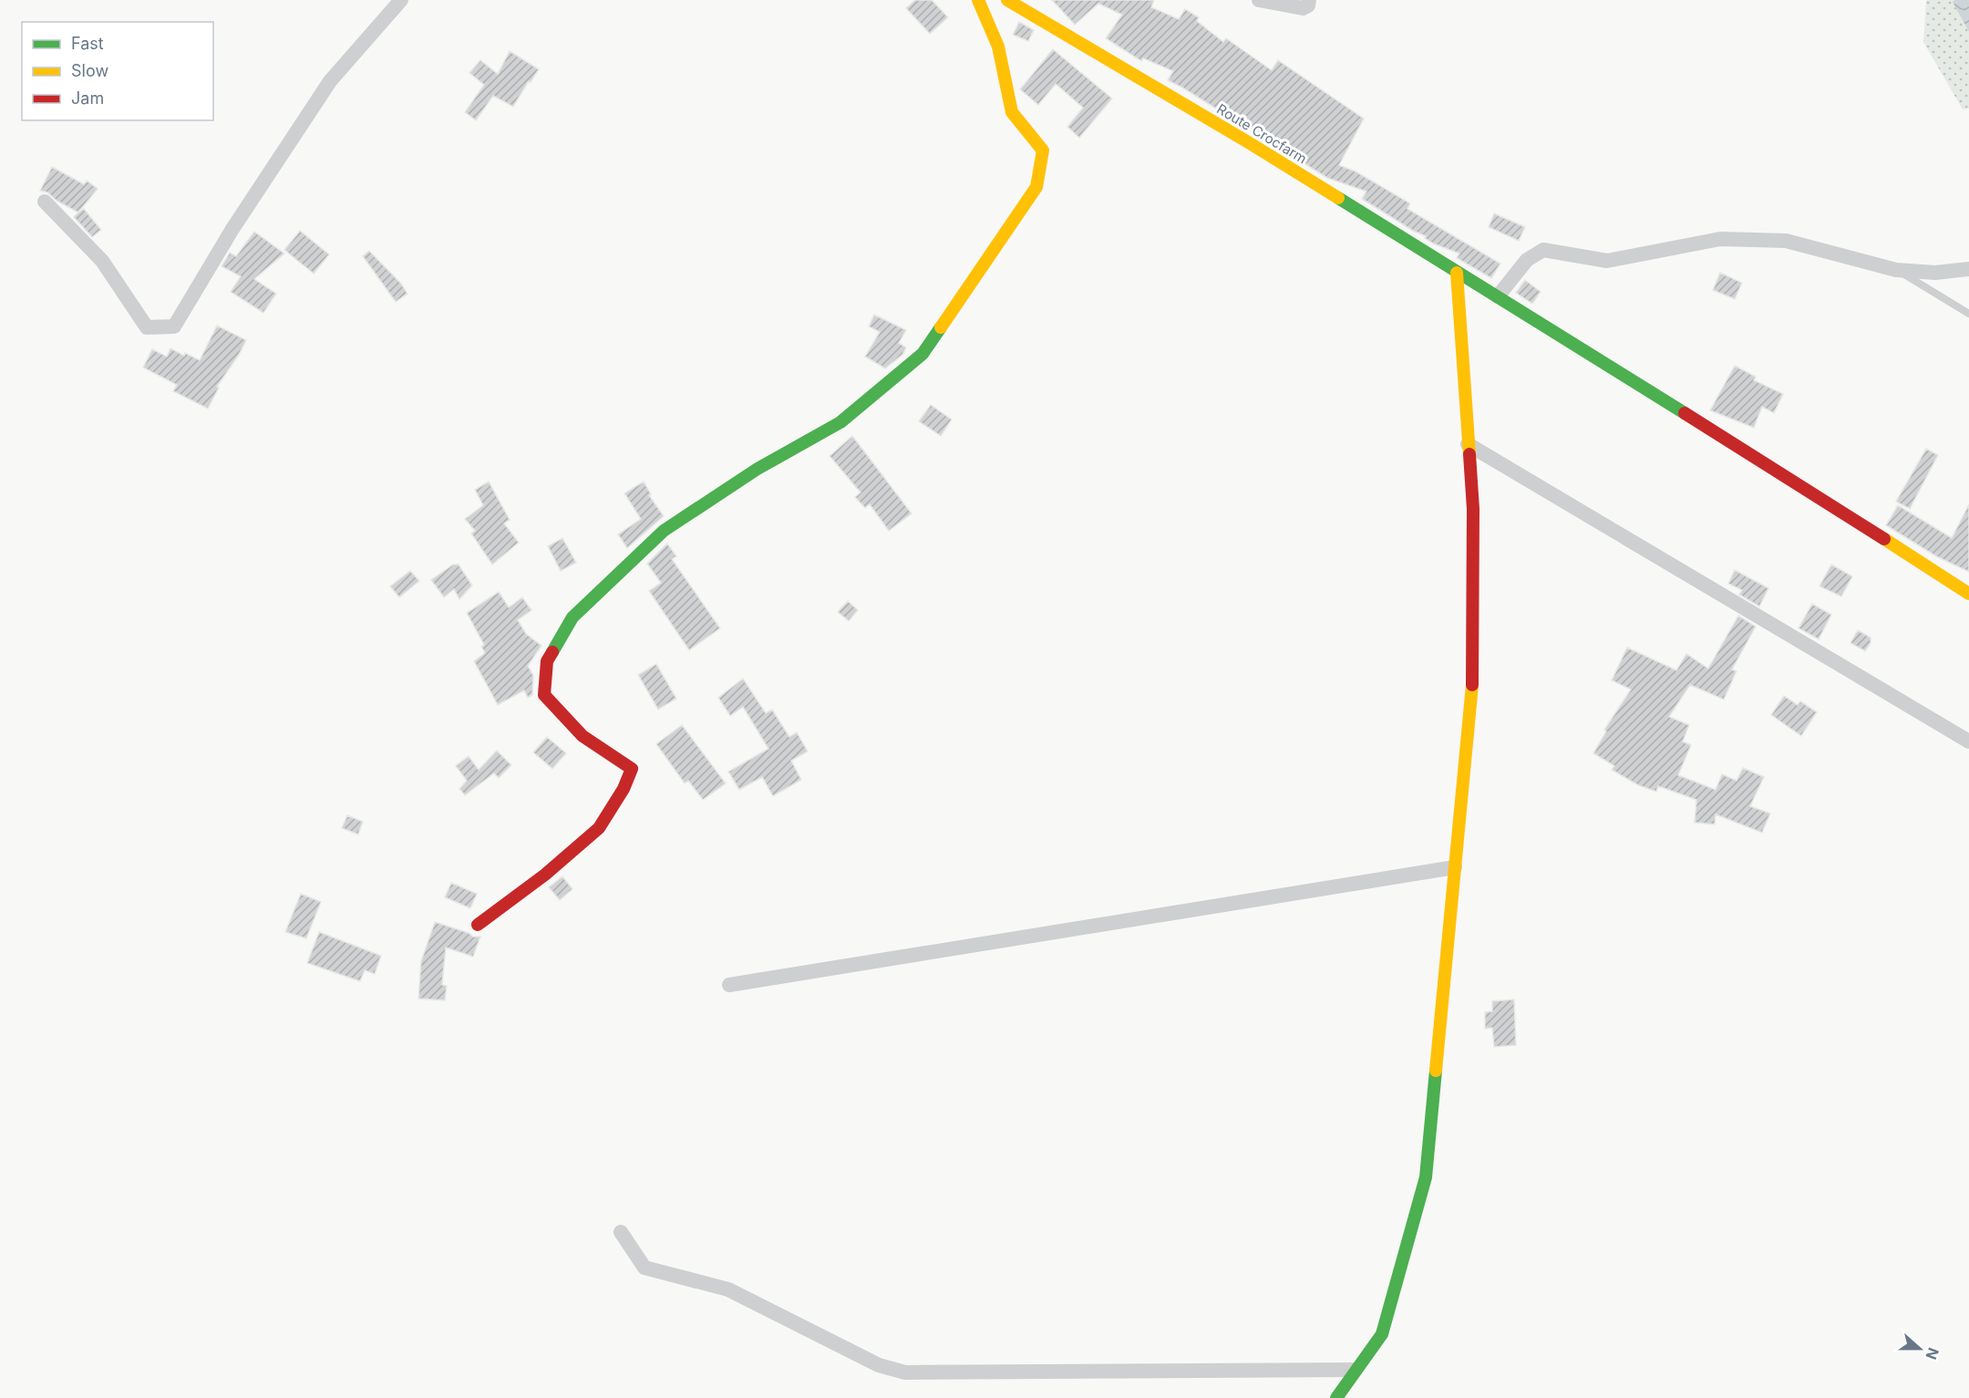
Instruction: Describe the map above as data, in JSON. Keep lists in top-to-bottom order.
{
  "streets": {
    "street": ["Route Crocfarm"]
  },
  "legend": ["Fast", "Slow", "Jam"],
  "north": "right"
}
